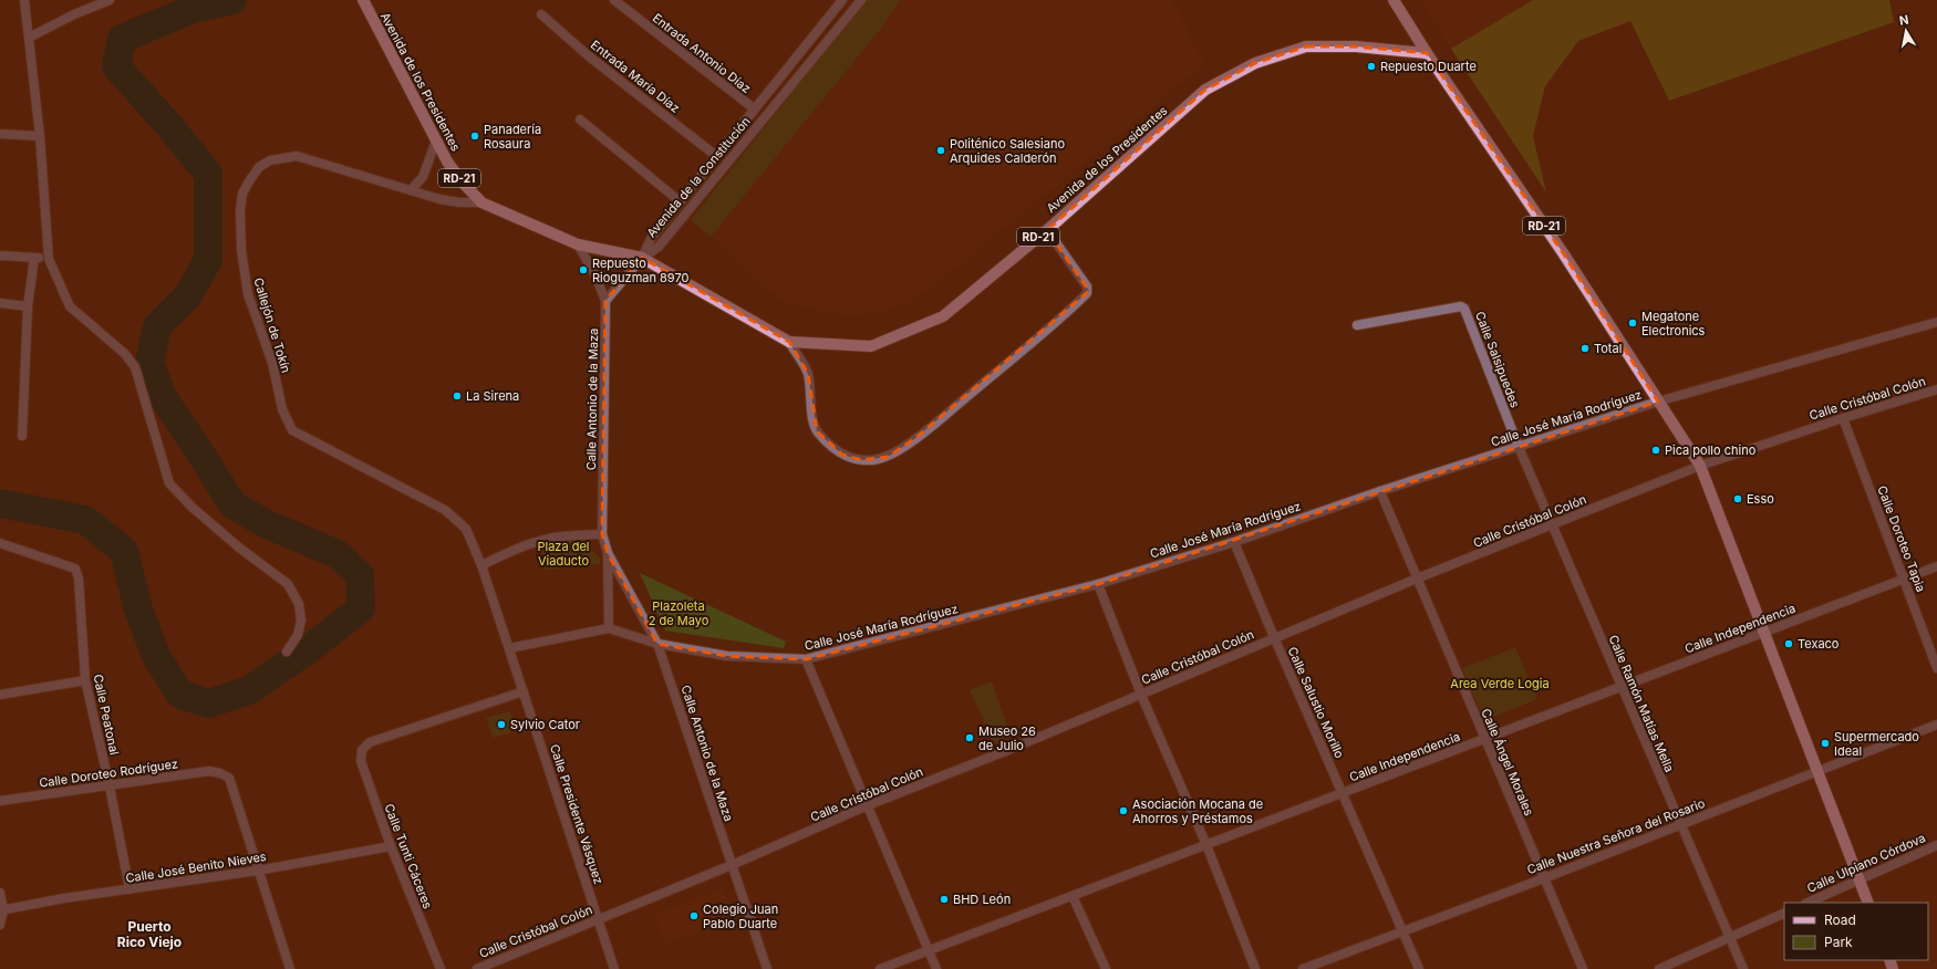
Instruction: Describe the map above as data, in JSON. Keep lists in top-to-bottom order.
{
  "streets": {
    "main road": ["Avenida de los Presidentes", "RD-21"],
    "street": [
      "Entrada Antonio Díaz",
      "Entrada María Díaz",
      "Avenida de la Constitución",
      "Callejón de Tokín",
      "Calle Salsipuedes",
      "Calle Cristóbal Colón",
      "Calle Antonio de la Maza",
      "Calle José María Rodríguez",
      "Calle Doroteo Tapia",
      "Calle Independencia",
      "Calle Salustio Morillo",
      "Calle Ramón Matías Mella",
      "Calle Peatonal",
      "Calle Ángel Morales",
      "Calle Doroteo Rodríguez",
      "Calle Presidente Vásquez",
      "Calle Nuestra Señora del Rosario",
      "Calle Tunti Cáceres",
      "Calle Ulpiano Córdova",
      "Calle José Benito Nieves"
    ]
  },
  "crossings": [
    ["Entrada Antonio Díaz", "Avenida de la Constitución"],
    ["Entrada María Díaz", "Avenida de la Constitución"],
    ["Avenida de los Presidentes", "Avenida de la Constitución"],
    ["Avenida de los Presidentes", "RD-21"],
    ["Avenida de los Presidentes", "Callejón de Tokín"],
    ["RD-21", "Calle Cristóbal Colón"],
    ["RD-21", "Calle José María Rodríguez"],
    ["RD-21", "Calle Independencia"],
    ["RD-21", "Calle Nuestra Señora del Rosario"],
    ["RD-21", "Calle Ulpiano Córdova"],
    ["Callejón de Tokín", "Calle Presidente Vásquez"],
    ["Calle Salsipuedes", "Calle José María Rodríguez"],
    ["Calle Salsipuedes", "Calle Ramón Matías Mella"],
    ["Calle Cristóbal Colón", "Calle Antonio de la Maza"],
    ["Calle Cristóbal Colón", "Calle Doroteo Tapia"],
    ["Calle Cristóbal Colón", "Calle Salustio Morillo"],
    ["Calle Cristóbal Colón", "Calle Ramón Matías Mella"],
    ["Calle Cristóbal Colón", "Calle Ángel Morales"],
    ["Calle Cristóbal Colón", "Calle Presidente Vásquez"],
    ["Calle Antonio de la Maza", "Calle José María Rodríguez"],
    ["Calle José María Rodríguez", "Calle Salustio Morillo"],
    ["Calle José María Rodríguez", "Calle Ramón Matías Mella"],
    ["Calle José María Rodríguez", "Calle Ángel Morales"],
    ["Calle José María Rodríguez", "Calle Presidente Vásquez"],
    ["Calle Doroteo Tapia", "Calle Independencia"],
    ["Calle Independencia", "Calle Salustio Morillo"],
    ["Calle Independencia", "Calle Ramón Matías Mella"],
    ["Calle Independencia", "Calle Ángel Morales"],
    ["Calle Salustio Morillo", "Calle Nuestra Señora del Rosario"],
    ["Calle Ramón Matías Mella", "Calle Nuestra Señora del Rosario"],
    ["Calle Peatonal", "Calle Doroteo Rodríguez"],
    ["Calle Peatonal", "Calle José Benito Nieves"],
    ["Calle Ángel Morales", "Calle Nuestra Señora del Rosario"],
    ["Calle Doroteo Rodríguez", "Calle José Benito Nieves"],
    ["Calle Presidente Vásquez", "Calle Tunti Cáceres"],
    ["Calle Tunti Cáceres", "Calle José Benito Nieves"]
  ],
  "districts": ["Puerto Rico Viejo"],
  "parks": ["Plaza del Viaducto", "Plazoleta 2 de Mayo", "Area Verde Logia"],
  "places": [
    "Repuesto Duarte",
    "Panadería Rosaura",
    "Politénico Salesiano Arquides Calderón",
    "Repuesto Rioguzman 8970",
    "Megatone Electronics",
    "Total",
    "La Sirena",
    "Pica pollo chino",
    "Esso",
    "Texaco",
    "Sylvio Cator",
    "Museo 26 de Julio",
    "Supermercado Ideal",
    "Asociación Mocana de Ahorros y Préstamos",
    "BHD León",
    "Colegio Juan Pablo Duarte"
  ],
  "legend": ["Road", "Park"],
  "north": "top"
}
